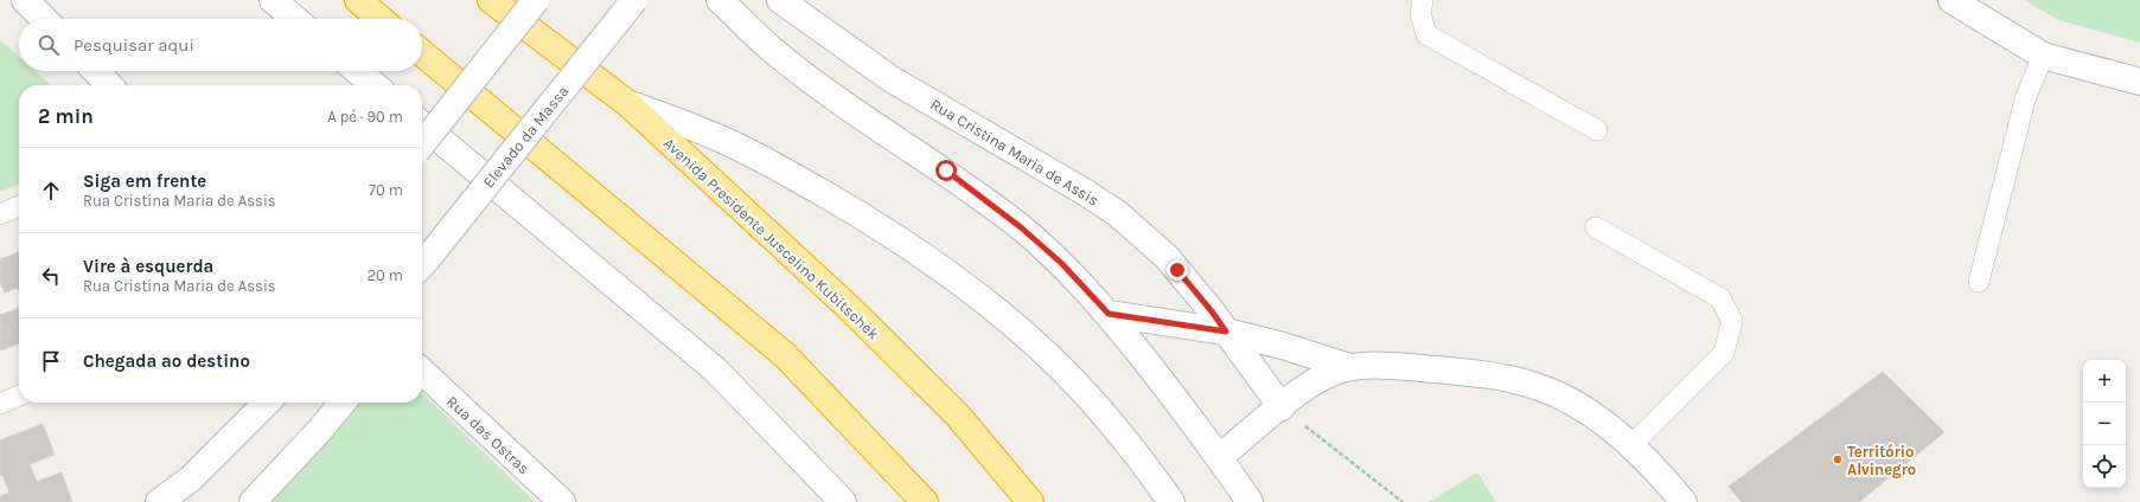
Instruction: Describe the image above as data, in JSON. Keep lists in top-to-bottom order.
{
  "streets": {
    "highway": ["Avenida Presidente Juscelino Kubitschek"],
    "street": ["Elevado da Massa", "Rua Cristina Maria de Assis", "Rua das Ostras"]
  },
  "places": ["Território Alvinegro"],
  "page": {
    "search": "Pesquisar aqui",
    "heading": ["2 min", "A pé · 90 m"],
    "list": [
      ["Siga em frente", "Rua Cristina Maria de Assis", "70 m"],
      ["Vire à esquerda", "Rua Cristina Maria de Assis", "20 m"],
      "Chegada ao destino"
    ],
    "map_buttons": ["+", "−"]
  }
}
